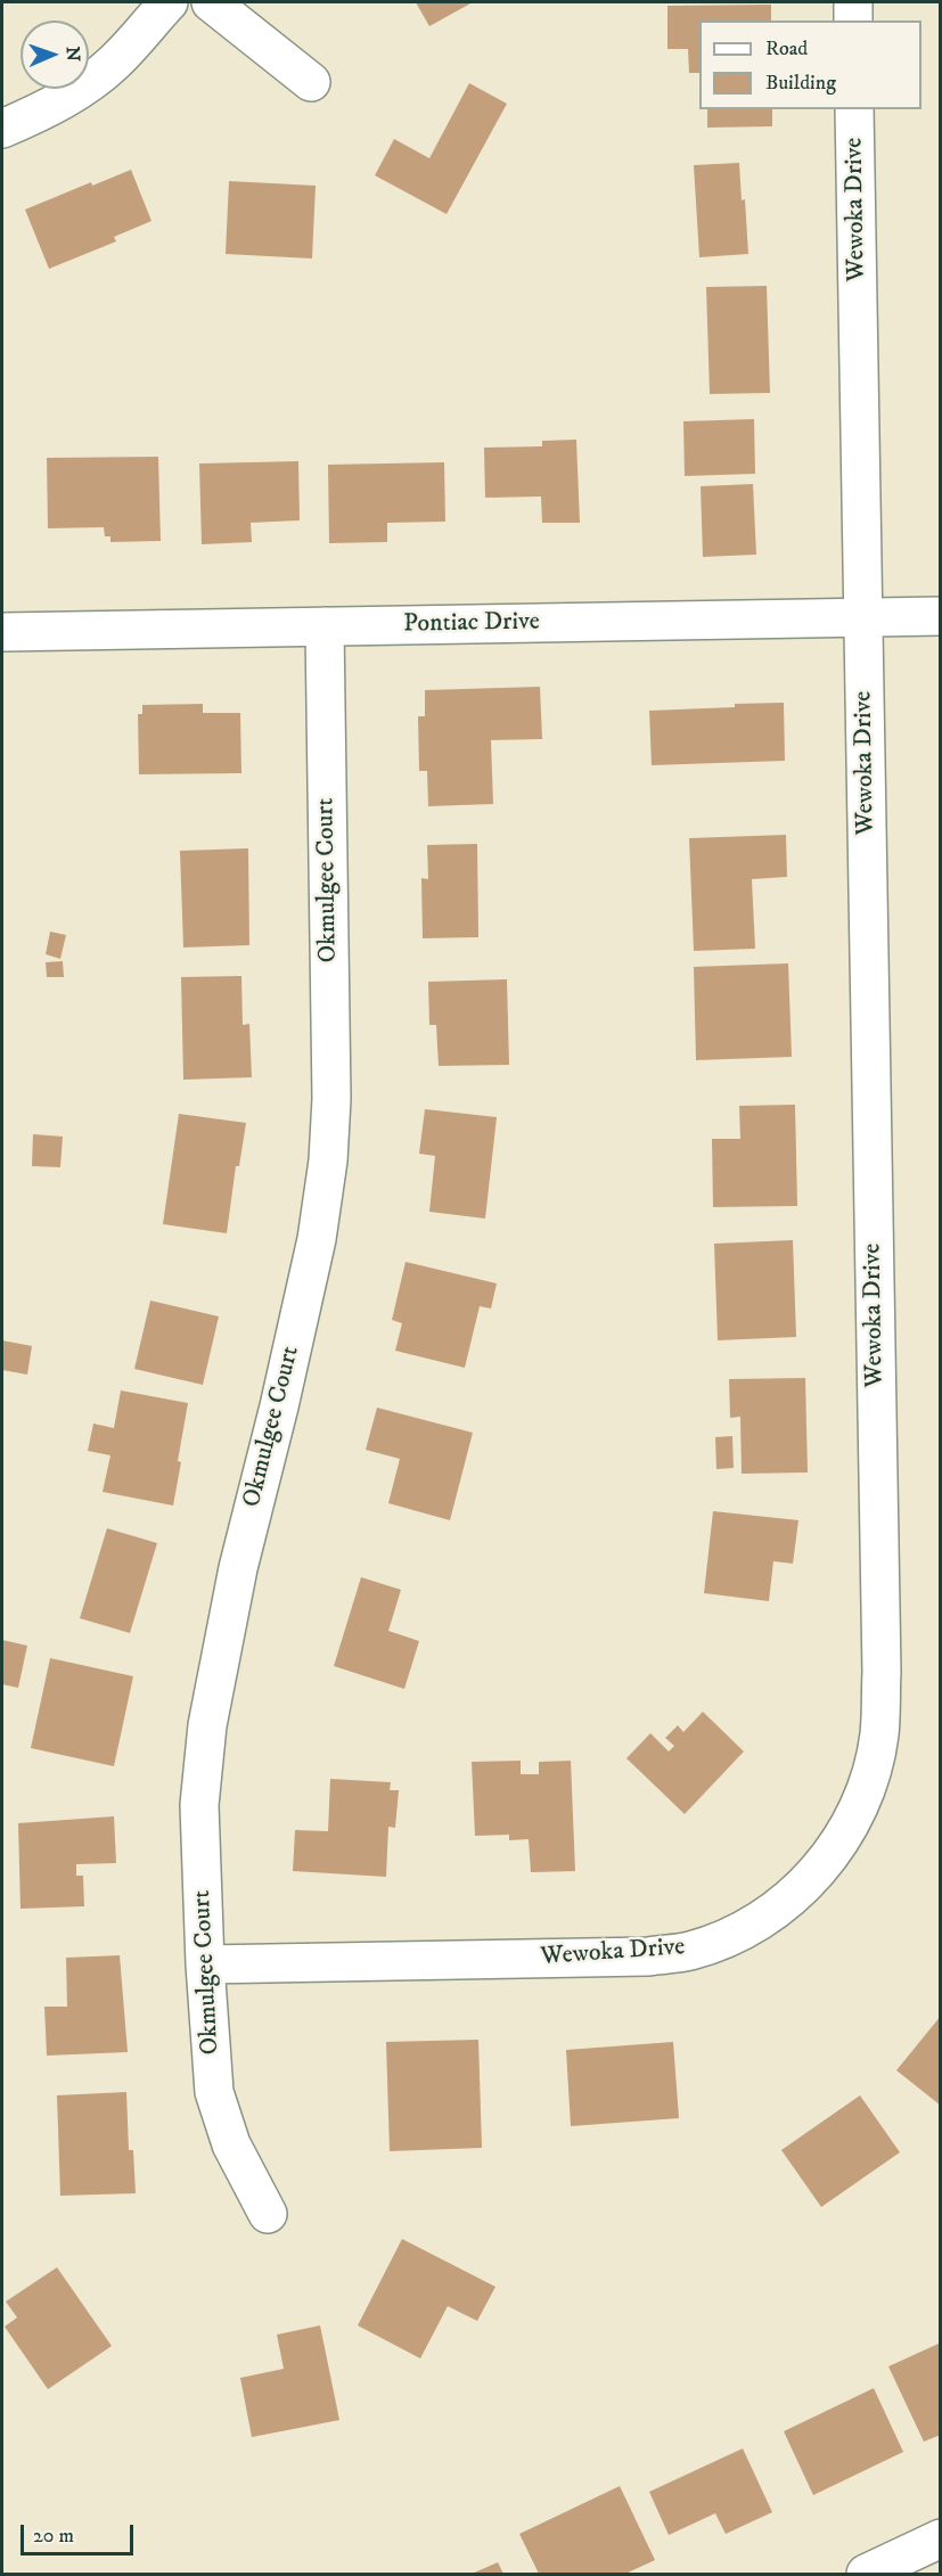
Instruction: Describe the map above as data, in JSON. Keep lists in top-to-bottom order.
{
  "streets": {
    "street": ["Wewoka Drive", "Pontiac Drive", "Okmulgee Court"]
  },
  "crossings": [
    ["Wewoka Drive", "Pontiac Drive"],
    ["Wewoka Drive", "Okmulgee Court"],
    ["Pontiac Drive", "Okmulgee Court"]
  ],
  "legend": ["Road", "Building"],
  "scale_bar": "20 m",
  "north": "right"
}
